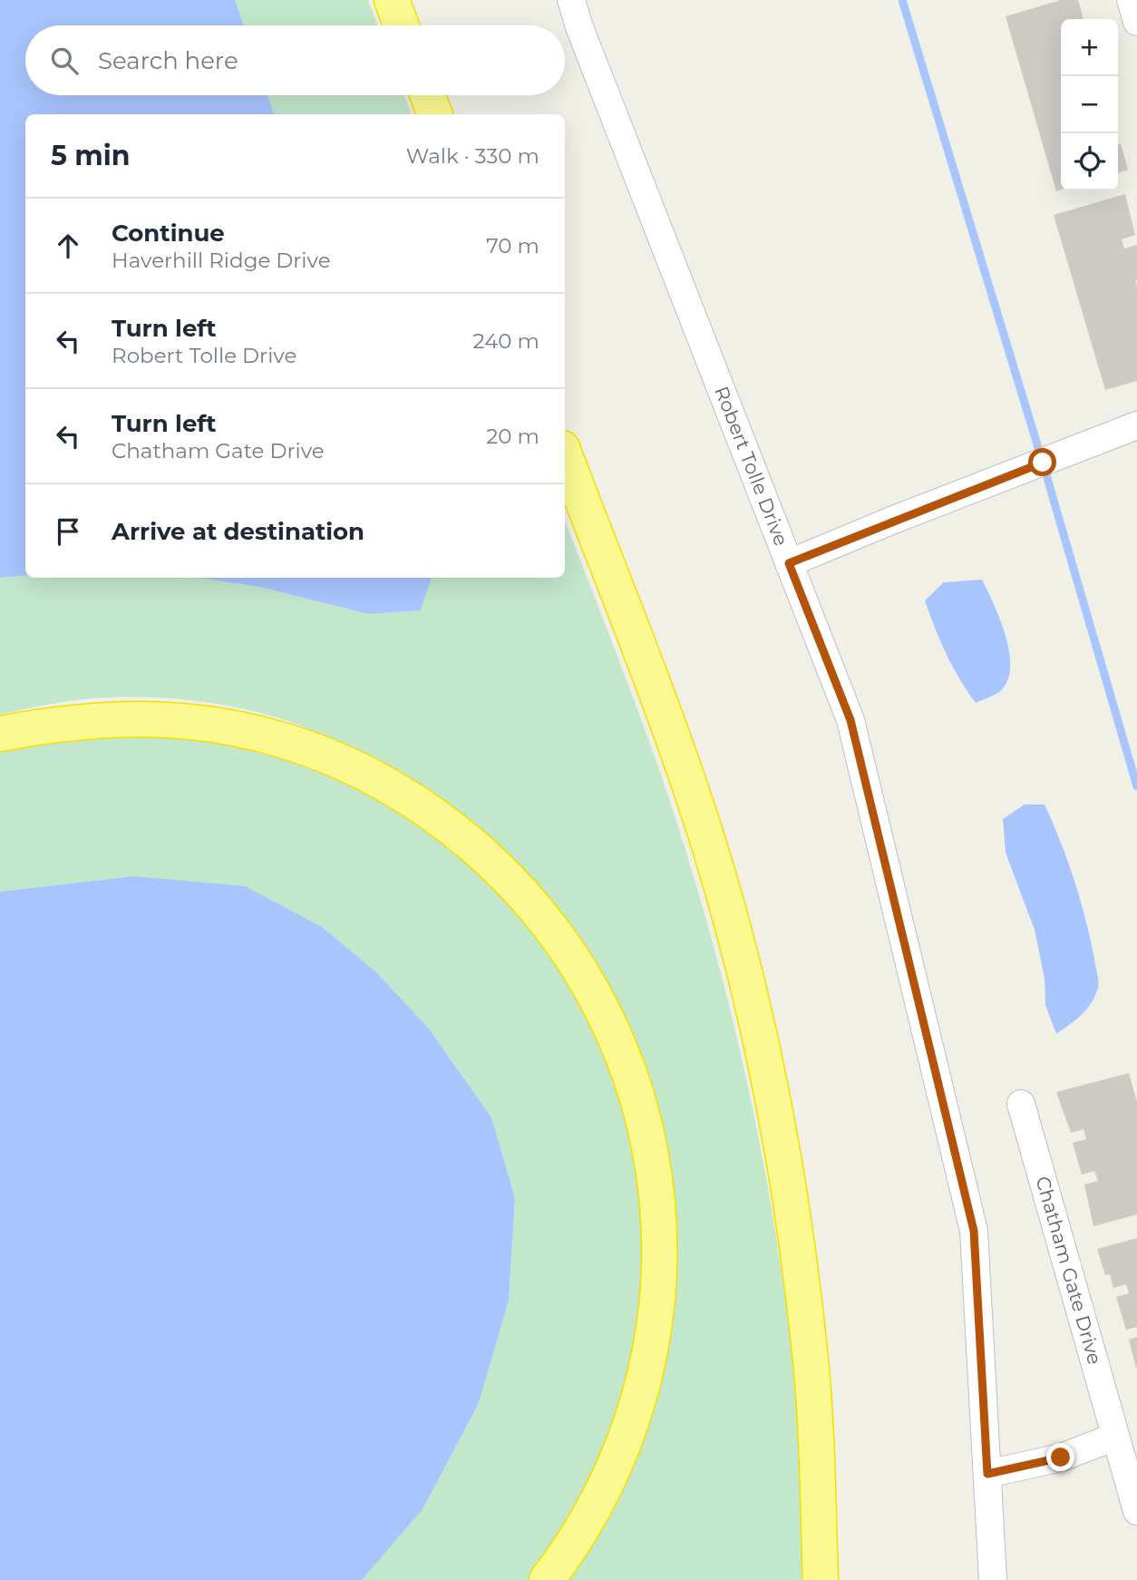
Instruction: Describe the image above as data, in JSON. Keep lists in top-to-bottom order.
{
  "streets": {
    "street": ["Robert Tolle Drive", "Chatham Gate Drive"]
  },
  "page": {
    "map_buttons": ["+", "−"],
    "search": "Search here",
    "heading": ["5 min", "Walk · 330 m"],
    "list": [
      ["Continue", "Haverhill Ridge Drive", "70 m"],
      ["Turn left", "Robert Tolle Drive", "240 m"],
      ["Turn left", "Chatham Gate Drive", "20 m"],
      "Arrive at destination"
    ]
  }
}
